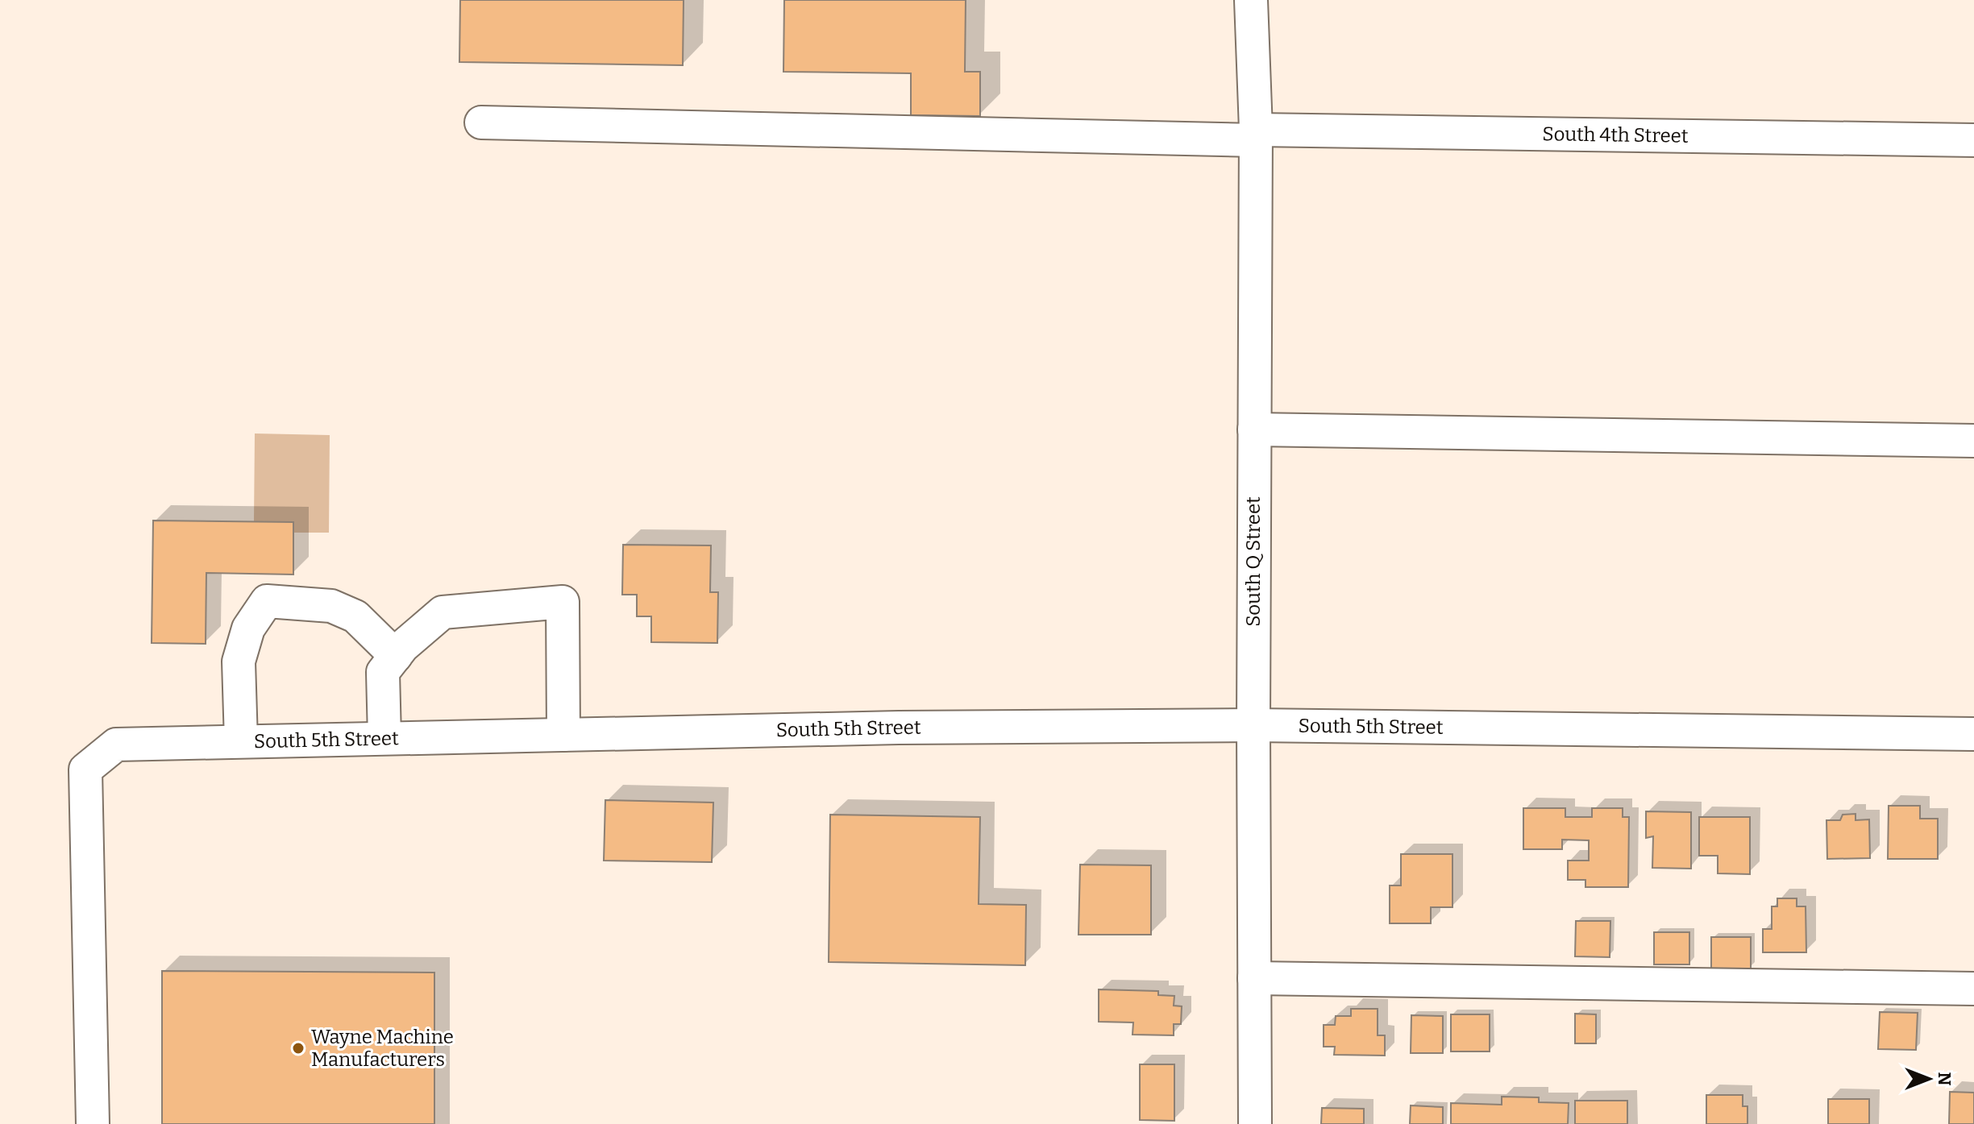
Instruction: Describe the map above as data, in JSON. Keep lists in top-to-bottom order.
{
  "streets": {
    "street": ["South 4th Street", "South Q Street", "South 5th Street"]
  },
  "crossings": [
    ["South 4th Street", "South Q Street"],
    ["South Q Street", "South 5th Street"]
  ],
  "places": ["Wayne Machine Manufacturers"],
  "north": "right"
}
